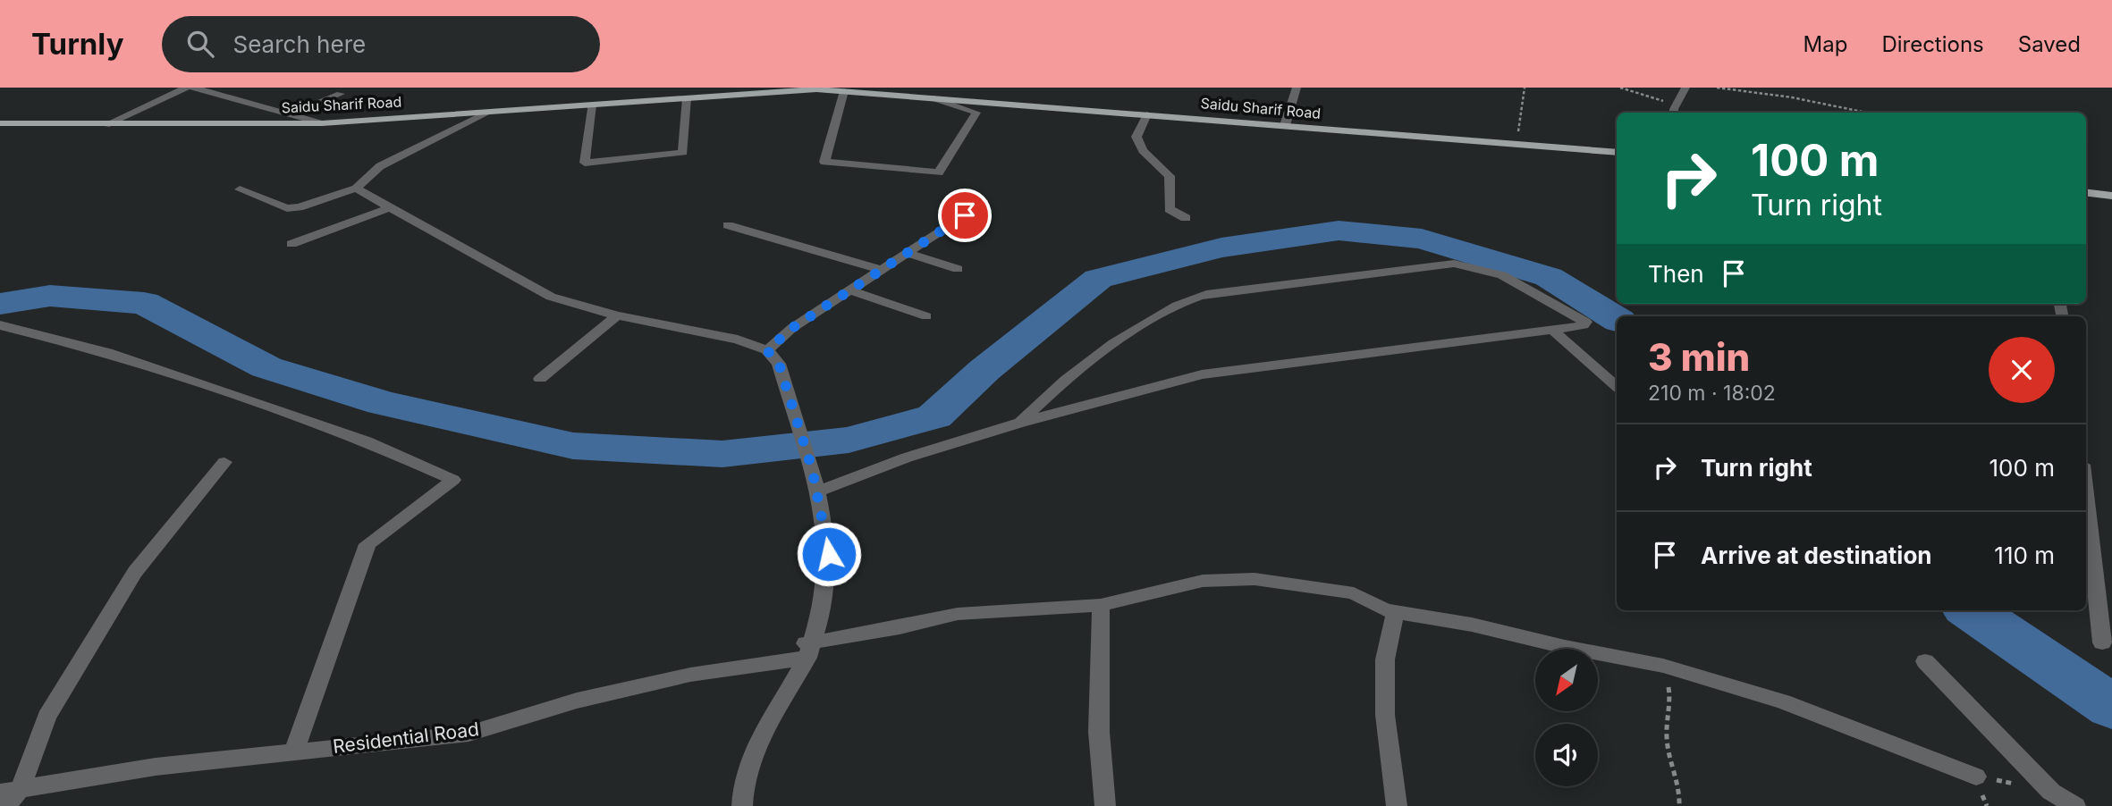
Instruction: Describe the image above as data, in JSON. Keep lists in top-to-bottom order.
{
  "streets": {
    "main road": ["Saidu Sharif Road"],
    "street": ["Residential Road"]
  },
  "north": "bottom left",
  "page": {
    "header": "Turnly",
    "search": "Search here",
    "nav": ["Map", "Directions", "Saved"],
    "turn": ["100 m", "Turn right"],
    "then": "Then",
    "heading": ["3 min", "210 m · 18:02"],
    "list": [
      {
        "name": "Turn right",
        "value": "100 m"
      },
      {
        "name": "Arrive at destination",
        "value": "110 m"
      }
    ]
  }
}
